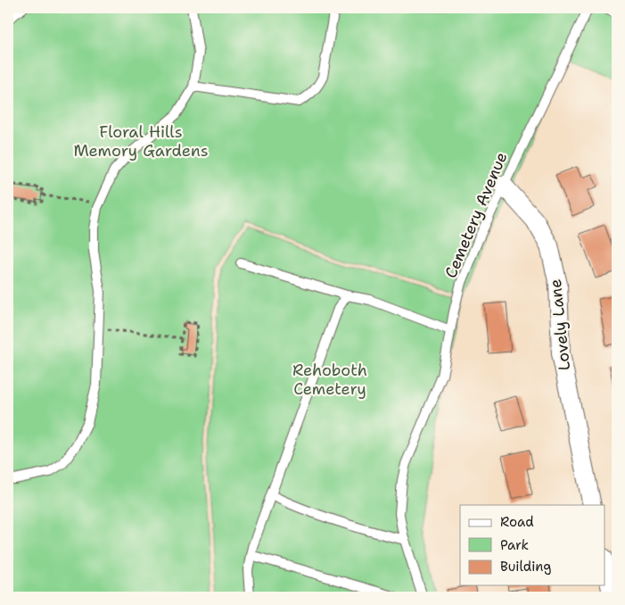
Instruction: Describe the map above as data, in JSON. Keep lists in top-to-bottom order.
{
  "streets": {
    "street": ["Lovely Lane"],
    "lane": ["Cemetery Avenue"]
  },
  "crossings": [
    ["Cemetery Avenue", "Lovely Lane"]
  ],
  "parks": ["Floral Hills Memory Gardens", "Rehoboth Cemetery"],
  "legend": ["Road", "Park", "Building"]
}
